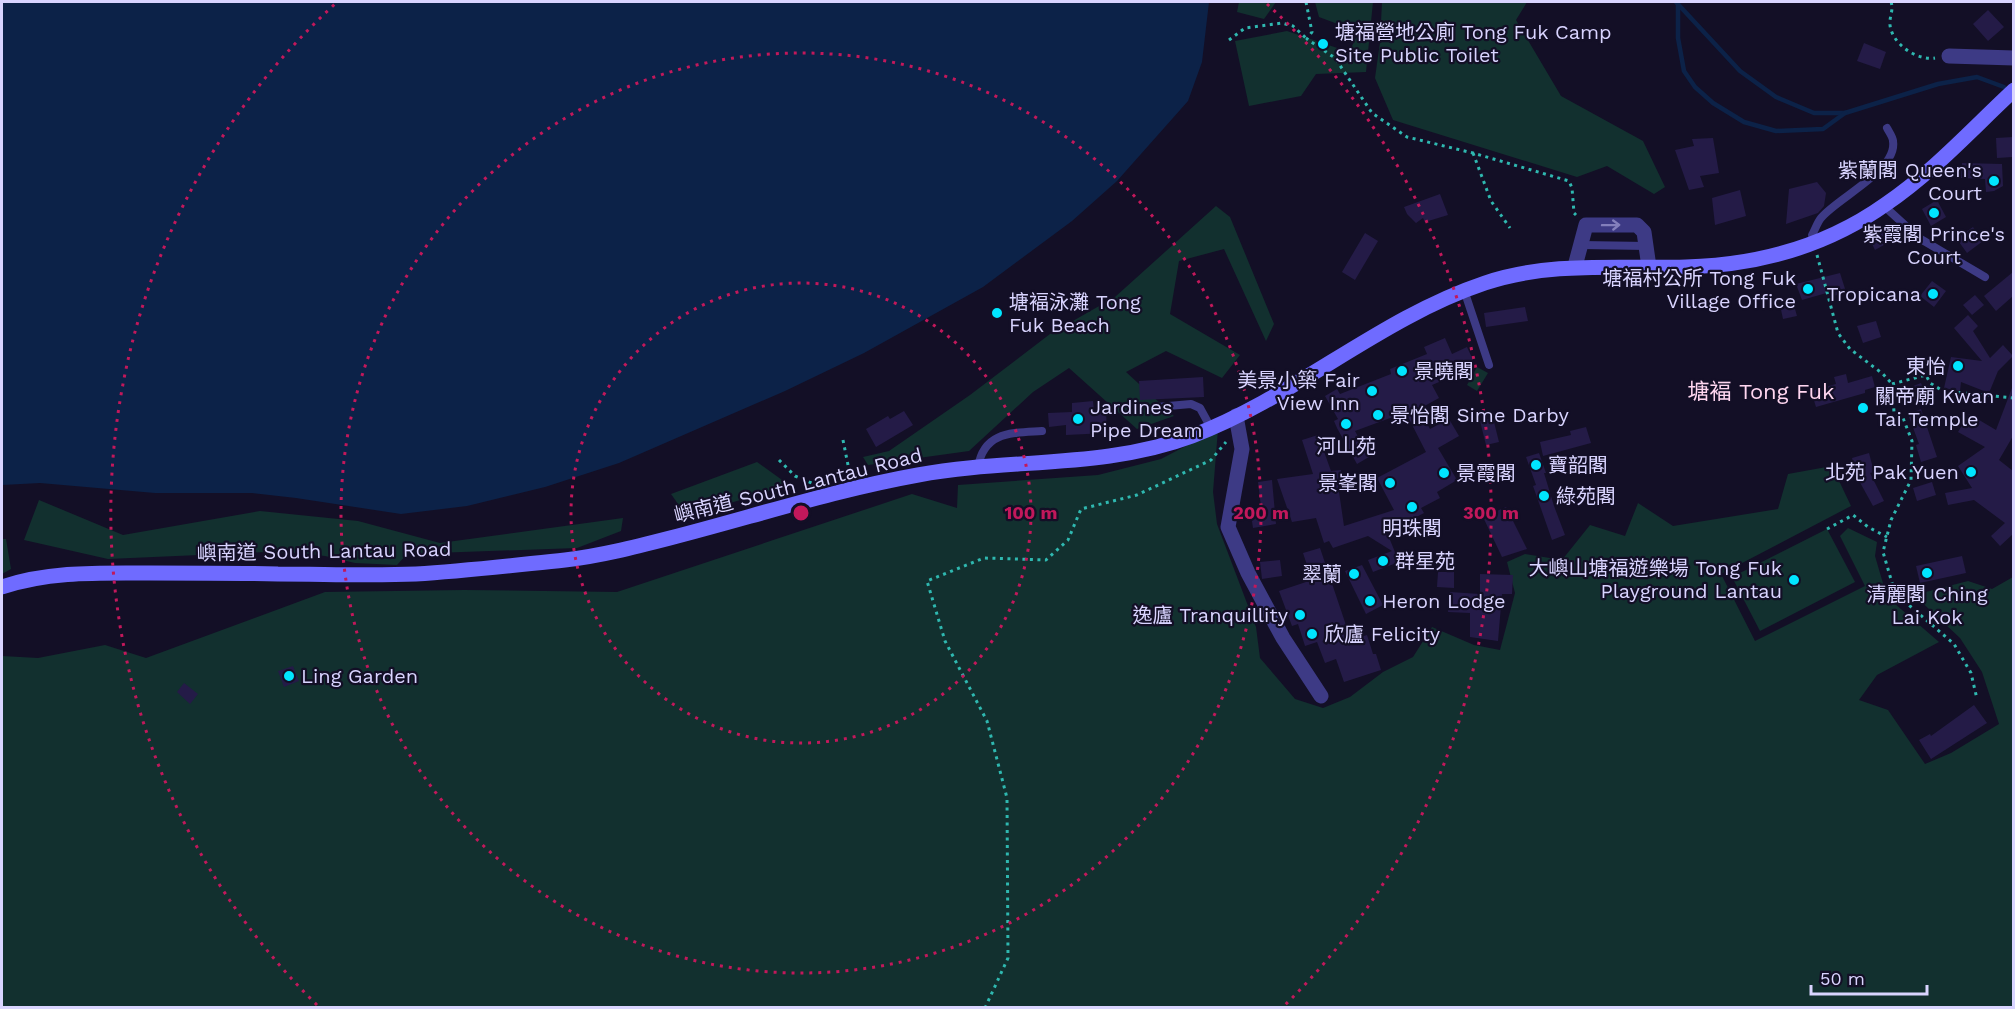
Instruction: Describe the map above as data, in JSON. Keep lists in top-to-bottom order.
{
  "streets": {
    "main road": ["嶼南道 South Lantau Road"]
  },
  "districts": ["塘褔 Tong Fuk"],
  "places": [
    "塘福營地公廁 Tong Fuk Camp Site Public Toilet",
    "紫蘭閣 Queen's Court",
    "紫霞閣 Prince's Court",
    "塘福村公所 Tong Fuk Village Office",
    "Tropicana",
    "塘褔泳灘 Tong Fuk Beach",
    "東怡",
    "景曉閣",
    "美景小築 Fair View Inn",
    "關帝廟 Kwan Tai Temple",
    "景怡閣 Sime Darby",
    "Jardines Pipe Dream",
    "河山苑",
    "寶韶閣",
    "北苑 Pak Yuen",
    "景霞閣",
    "景峯閣",
    "綠苑閣",
    "明珠閣",
    "群星苑",
    "清麗閣 Ching Lai Kok",
    "翠蘭",
    "大嶼山塘福遊樂場 Tong Fuk Playground Lantau",
    "Heron Lodge",
    "逸廬 Tranquillity",
    "欣廬 Felicity",
    "Ling Garden"
  ],
  "scale_bar": "50 m",
  "rings": ["100 m", "200 m", "300 m"]
}
